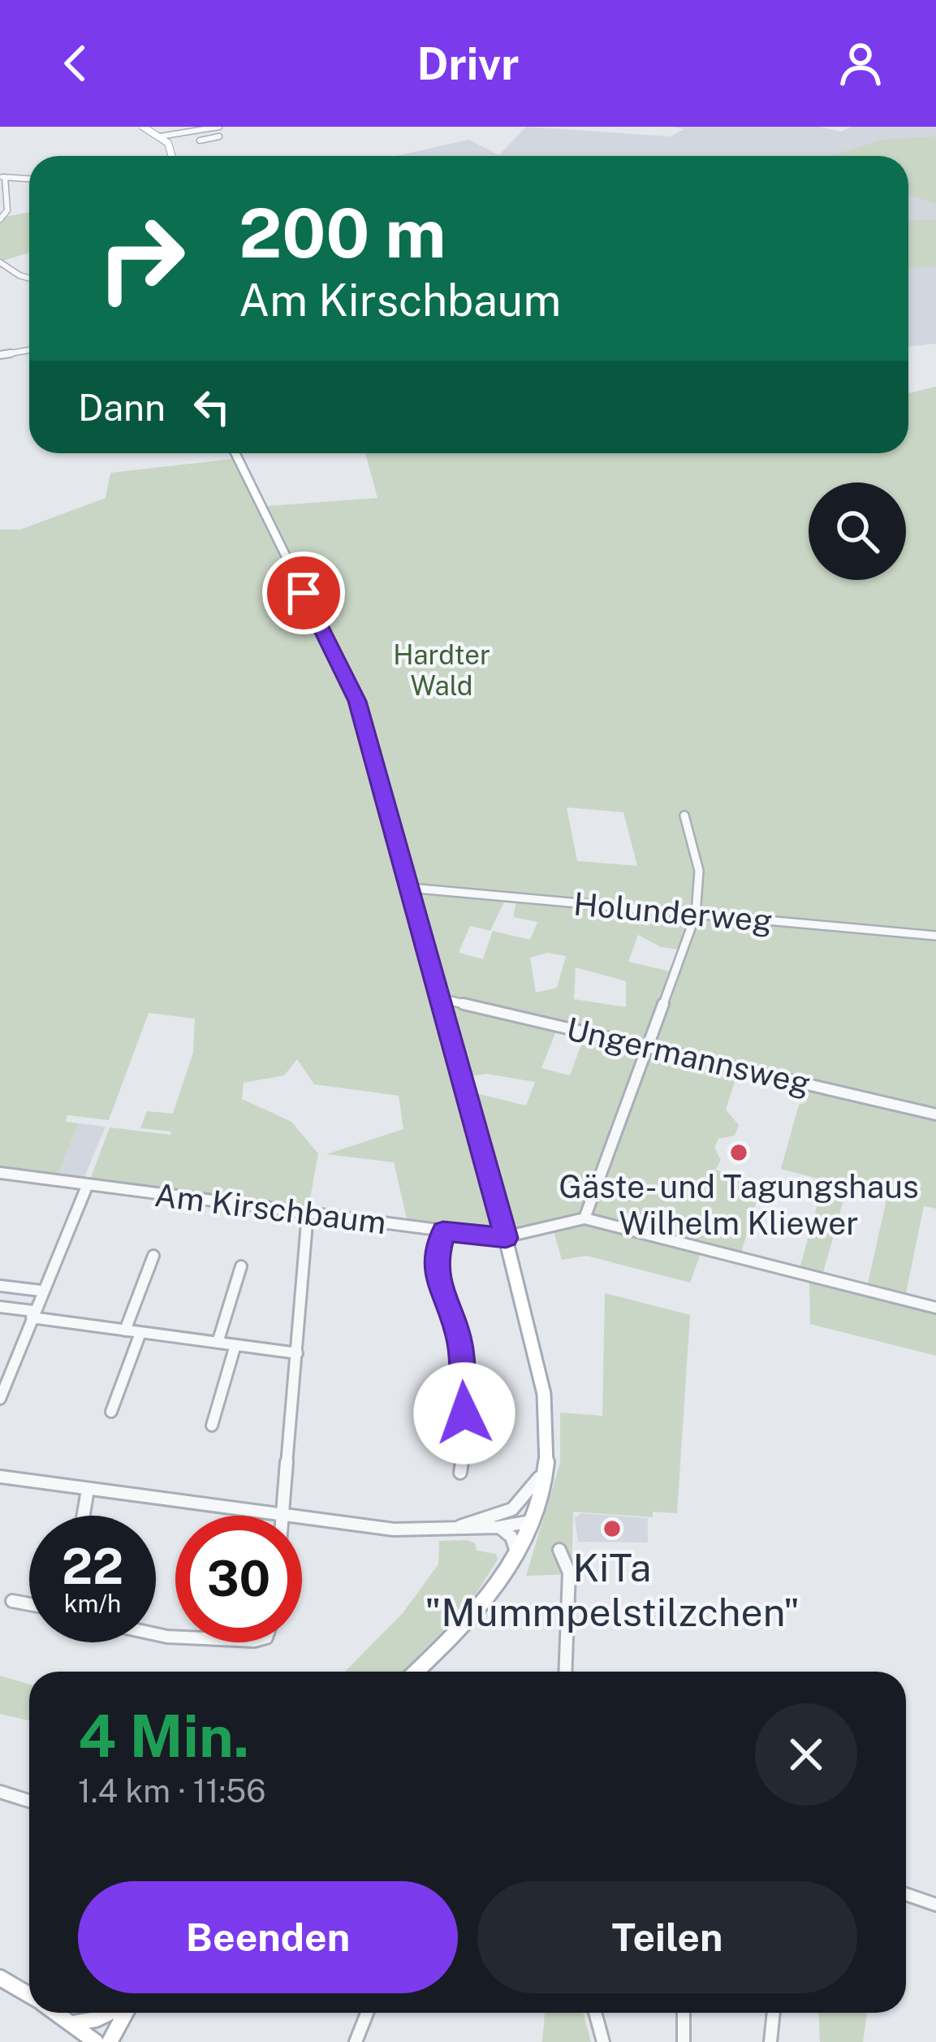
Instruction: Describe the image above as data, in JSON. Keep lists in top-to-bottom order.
{
  "streets": {
    "street": ["Holunderweg", "Ungermannsweg", "Am Kirschbaum"]
  },
  "parks": ["Hardter Wald"],
  "places": ["Gäste- und Tagungshaus Wilhelm Kliewer", "KiTa \"Mummpelstilzchen\""],
  "page": {
    "header": "Drivr",
    "turn": ["200 m", "Am Kirschbaum"],
    "then": "Dann",
    "speed": "22 km/h",
    "limit": "30",
    "heading": ["4 Min.", "1.4 km · 11:56"],
    "buttons": ["Beenden", "Teilen"]
  }
}
